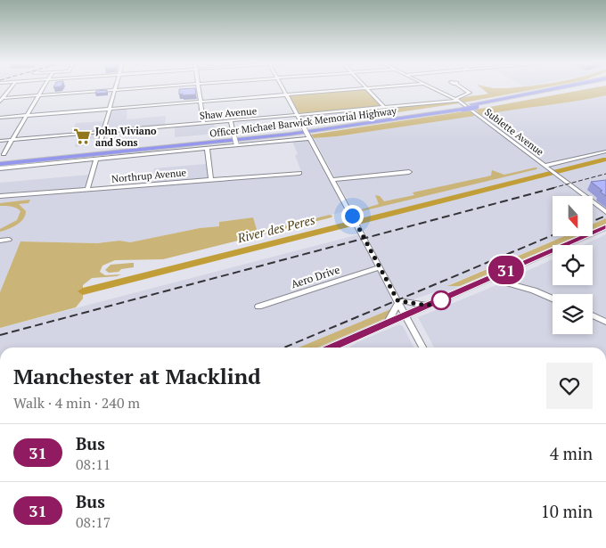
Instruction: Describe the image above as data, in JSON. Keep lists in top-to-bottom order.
{
  "streets": {
    "highway": ["Officer Michael Barwick Memorial Highway"],
    "street": [
      "Shaw Avenue",
      "Sublette Avenue",
      "Northrup Avenue",
      "Aero Drive"
    ]
  },
  "crossings": [
    ["Shaw Avenue", "Officer Michael Barwick Memorial Highway"],
    ["Shaw Avenue", "Sublette Avenue"],
    ["Officer Michael Barwick Memorial Highway", "Sublette Avenue"]
  ],
  "water": ["River des Peres"],
  "places": {
    "supermarket": ["John Viviano and Sons"]
  },
  "lines": ["bus line 31"],
  "north": "bottom",
  "page": {
    "on_map": "31",
    "heading": ["Manchester at Macklind", "Walk · 4 min · 240 m"],
    "list": [
      {
        "mark": "31",
        "name": "Bus",
        "note": "08:11",
        "value": "4 min"
      },
      {
        "mark": "31",
        "name": "Bus",
        "note": "08:17",
        "value": "10 min"
      }
    ]
  }
}
